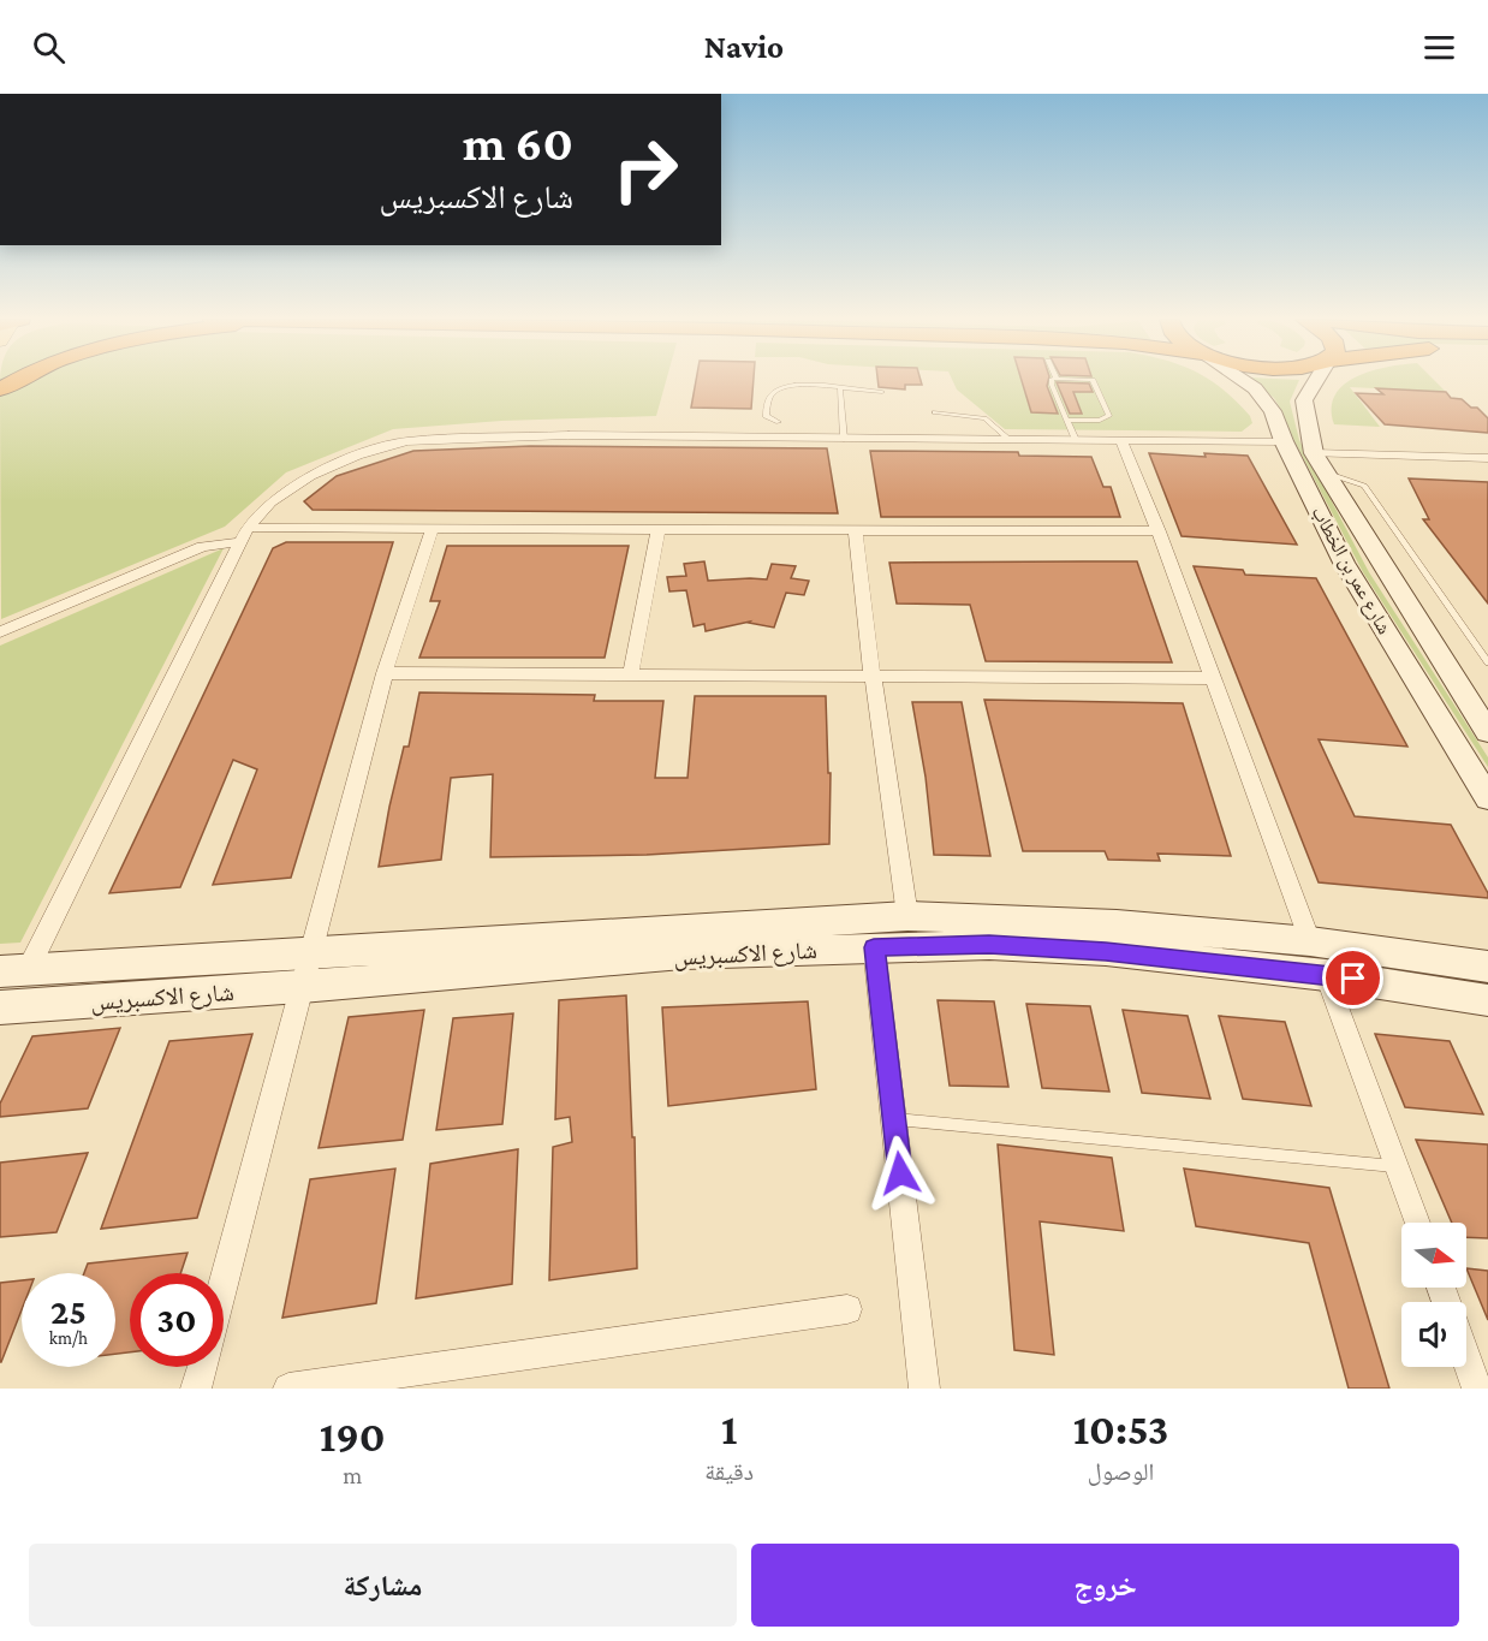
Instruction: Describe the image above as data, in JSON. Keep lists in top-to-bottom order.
{
  "streets": {
    "street": ["شارع عمر بن الخطاب", "شارع الاكسبريس"]
  },
  "north": "right",
  "page": {
    "header": "Navio",
    "turn": ["60 m", "شارع الاكسبريس"],
    "speed": "25 km/h",
    "limit": "30",
    "eta": [
      "10:53",
      "الوصول",
      "1",
      "دقيقة",
      "190",
      "m"
    ],
    "buttons": ["خروج", "مشاركة"]
  }
}
